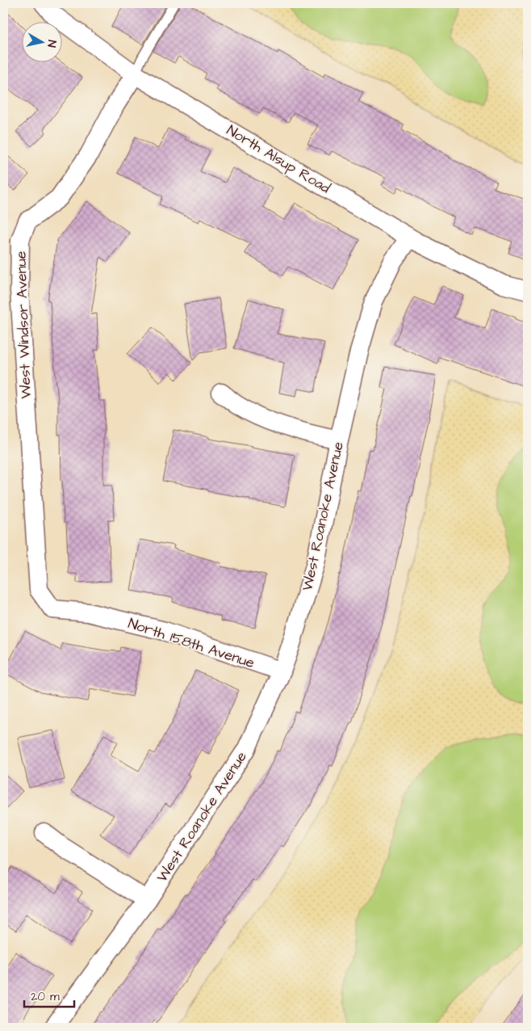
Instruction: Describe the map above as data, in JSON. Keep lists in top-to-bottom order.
{
  "streets": {
    "street": [
      "North Alsup Road",
      "West Windsor Avenue",
      "West Roanoke Avenue",
      "North 158th Avenue"
    ]
  },
  "crossings": [
    ["North Alsup Road", "West Windsor Avenue"],
    ["North Alsup Road", "West Roanoke Avenue"],
    ["West Windsor Avenue", "North 158th Avenue"],
    ["West Roanoke Avenue", "North 158th Avenue"]
  ],
  "scale_bar": "20 m",
  "north": "right"
}
